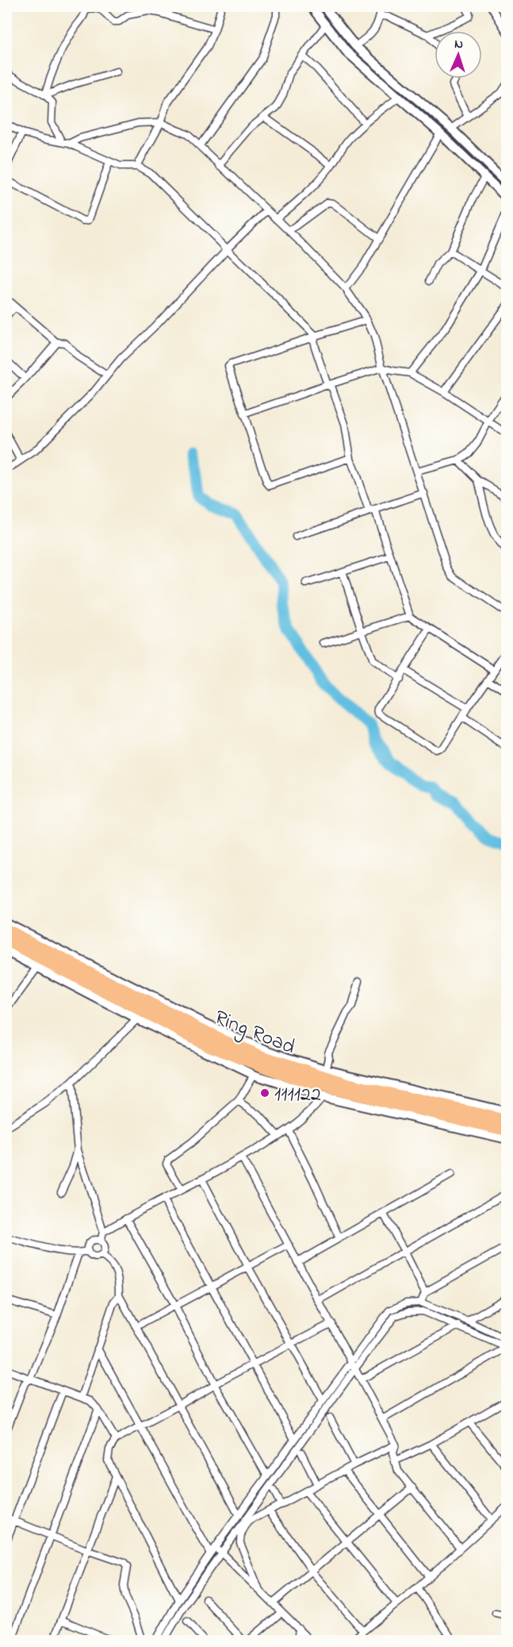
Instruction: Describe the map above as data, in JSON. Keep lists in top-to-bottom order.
{
  "streets": {
    "highway": ["Ring Road"]
  },
  "places": ["111122"],
  "north": "top"
}
